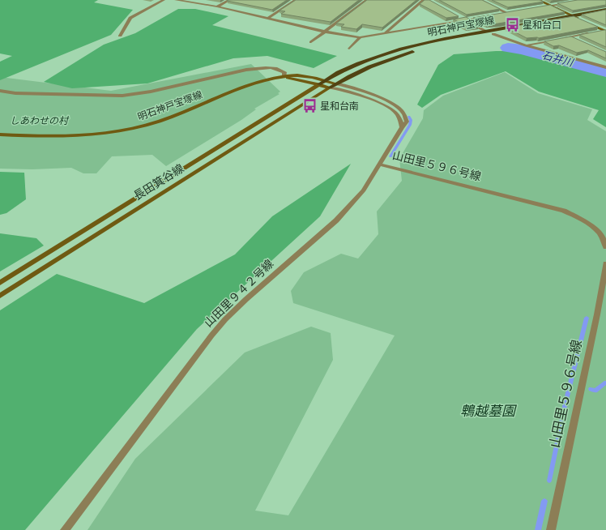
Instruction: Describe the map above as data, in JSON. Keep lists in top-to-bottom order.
{
  "streets": {
    "main road": ["明石神戸宝塚線"],
    "street": ["山田里５９６号線", "長田箕谷線", "山田里９４２号線"]
  },
  "crossings": [
    ["明石神戸宝塚線", "長田箕谷線"],
    ["明石神戸宝塚線", "山田里９４２号線"],
    ["山田里５９６号線", "山田里９４２号線"]
  ],
  "water": ["石井川"],
  "parks": ["しあわせの村", "鵯越墓園"],
  "places": {
    "bus stop": ["星和台口", "星和台南"]
  }
}
